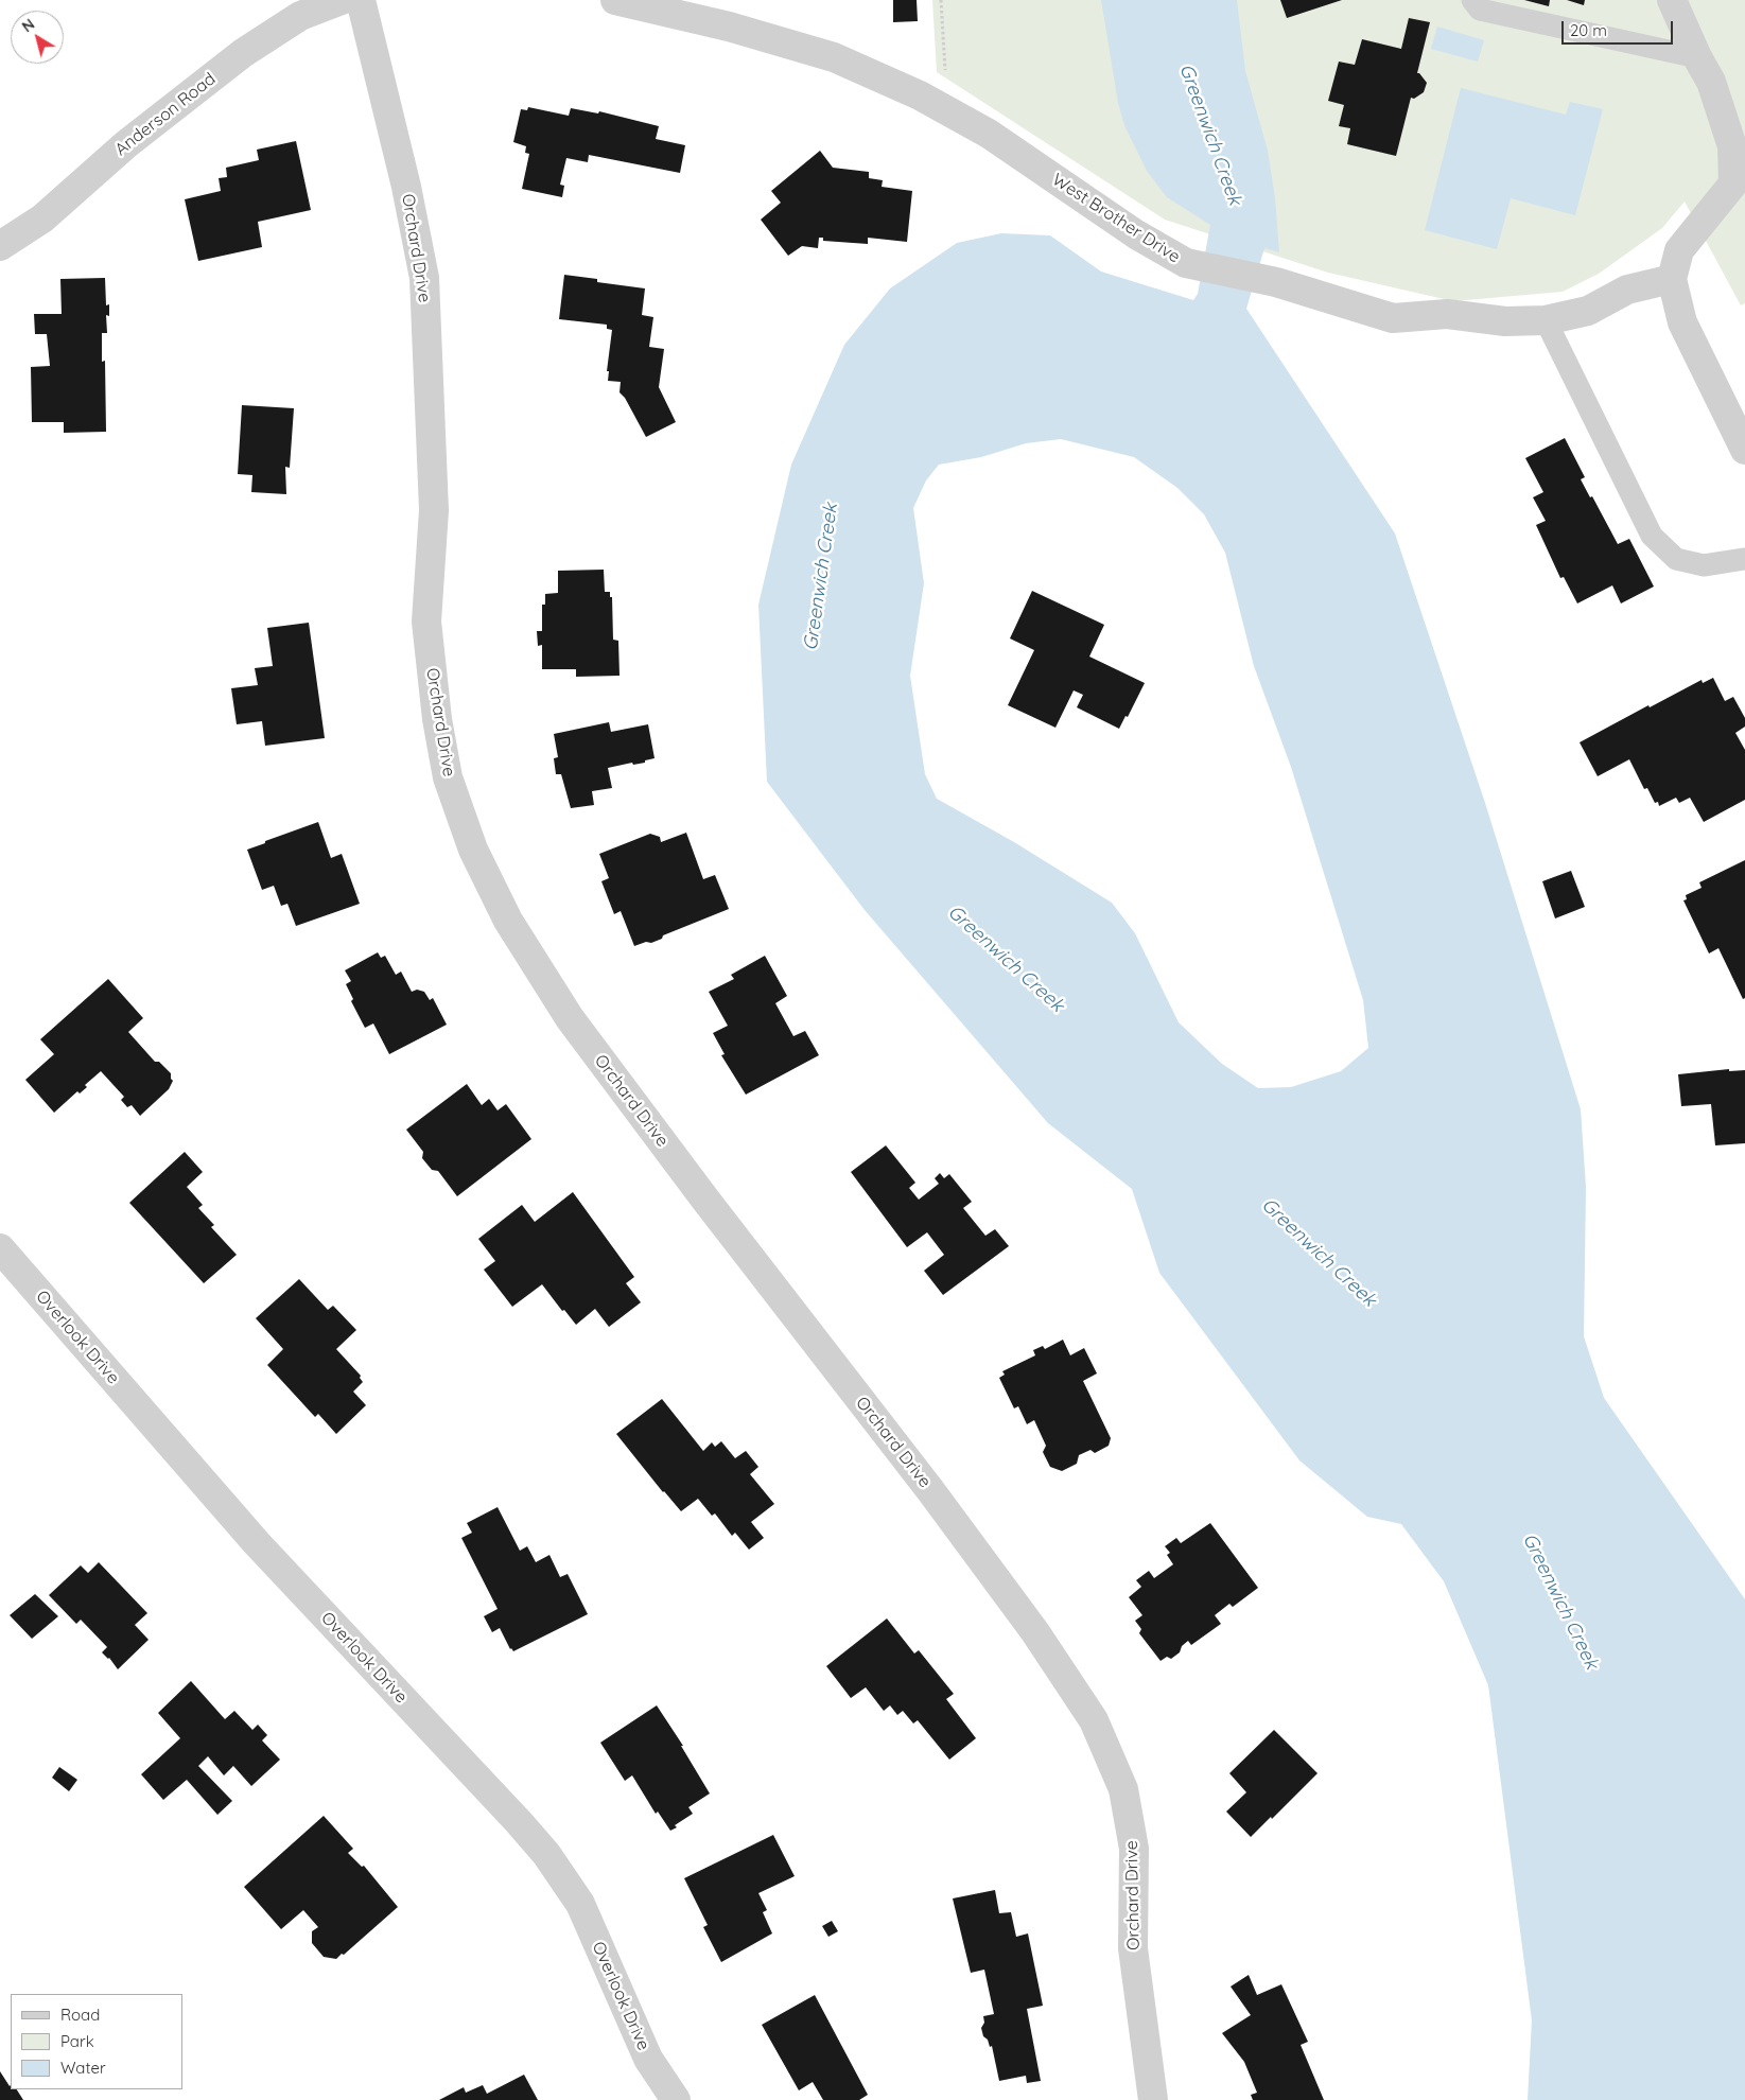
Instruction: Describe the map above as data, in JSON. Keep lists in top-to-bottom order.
{
  "streets": {
    "street": [
      "Anderson Road",
      "West Brother Drive",
      "Orchard Drive",
      "Overlook Drive"
    ]
  },
  "water": ["Greenwich Creek"],
  "legend": ["Road", "Park", "Water"],
  "scale_bar": "20 m",
  "north": "top left"
}
